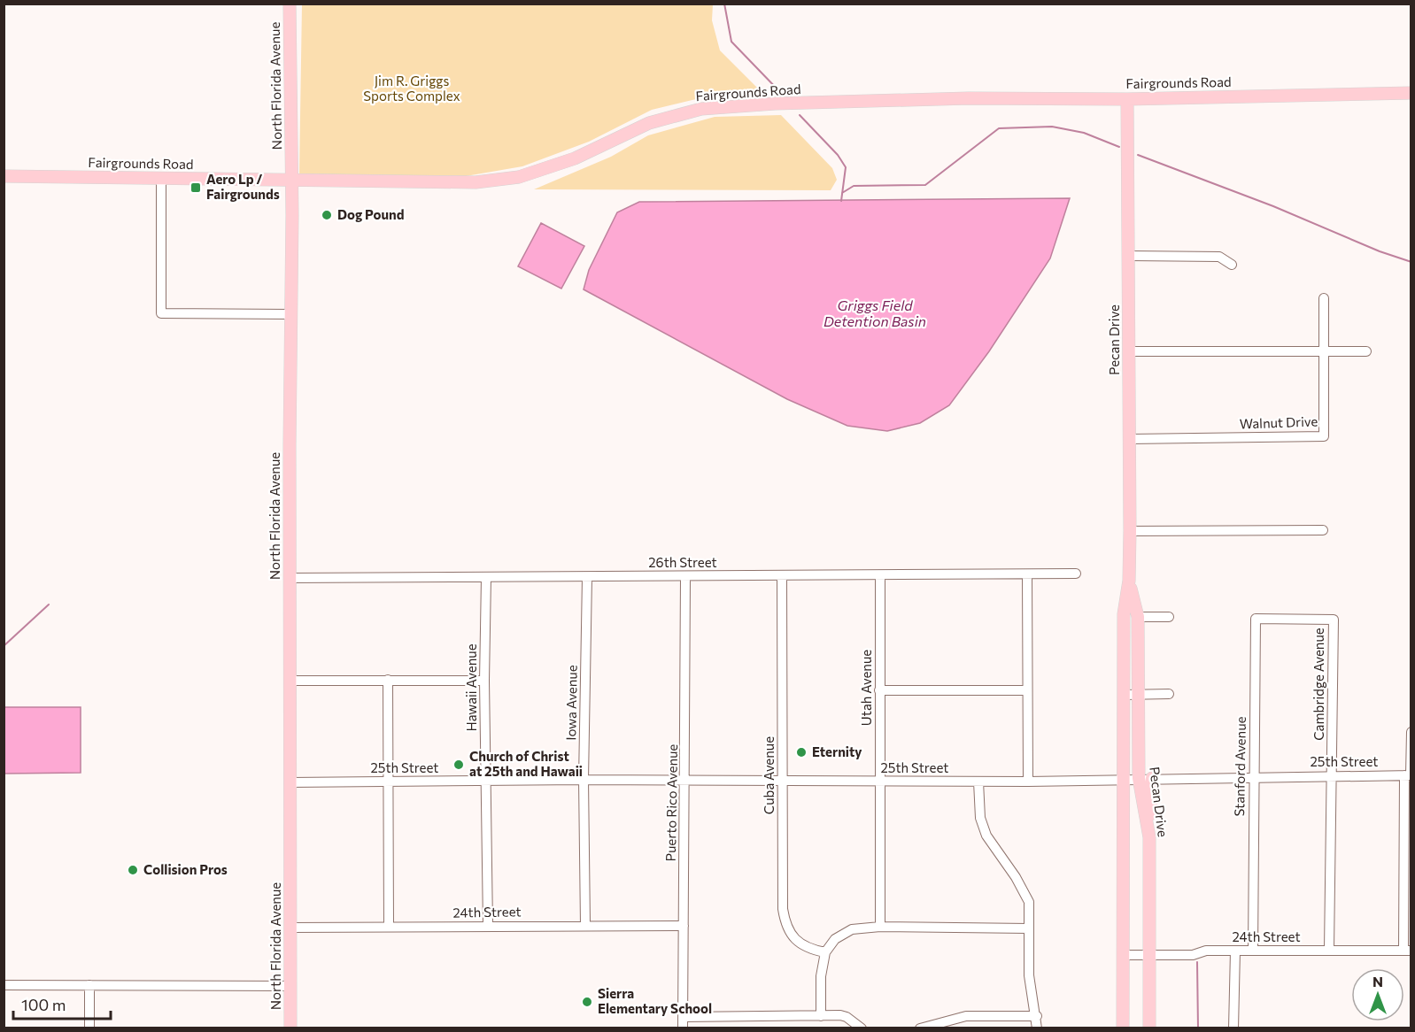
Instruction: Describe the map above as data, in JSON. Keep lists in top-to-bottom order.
{
  "streets": {
    "main road": ["Fairgrounds Road", "North Florida Avenue", "Pecan Drive"],
    "street": [
      "Walnut Drive",
      "26th Street",
      "Cambridge Avenue",
      "Hawaii Avenue",
      "Utah Avenue",
      "Iowa Avenue",
      "25th Street",
      "Stanford Avenue",
      "Cuba Avenue",
      "Puerto Rico Avenue",
      "24th Street"
    ]
  },
  "crossings": [
    ["Fairgrounds Road", "North Florida Avenue"],
    ["Fairgrounds Road", "Pecan Drive"],
    ["North Florida Avenue", "26th Street"],
    ["North Florida Avenue", "25th Street"],
    ["North Florida Avenue", "24th Street"],
    ["Pecan Drive", "Walnut Drive"],
    ["Pecan Drive", "25th Street"],
    ["Pecan Drive", "24th Street"],
    ["26th Street", "Hawaii Avenue"],
    ["26th Street", "Utah Avenue"],
    ["26th Street", "Iowa Avenue"],
    ["26th Street", "Cuba Avenue"],
    ["26th Street", "Puerto Rico Avenue"],
    ["Cambridge Avenue", "25th Street"],
    ["Cambridge Avenue", "Stanford Avenue"],
    ["Cambridge Avenue", "24th Street"],
    ["Hawaii Avenue", "25th Street"],
    ["Hawaii Avenue", "24th Street"],
    ["Utah Avenue", "25th Street"],
    ["Iowa Avenue", "25th Street"],
    ["Iowa Avenue", "24th Street"],
    ["25th Street", "Stanford Avenue"],
    ["25th Street", "Cuba Avenue"],
    ["25th Street", "Puerto Rico Avenue"],
    ["Stanford Avenue", "24th Street"],
    ["Puerto Rico Avenue", "24th Street"]
  ],
  "water": ["Griggs Field Detention Basin"],
  "parks": ["Jim R. Griggs Sports Complex"],
  "places": {
    "transit": ["Aero Lp / Fairgrounds"],
    "other": [
      "Dog Pound",
      "Eternity",
      "Church of Christ at 25th and Hawaii",
      "Collision Pros",
      "Sierra Elementary School"
    ]
  },
  "scale_bar": "100 m",
  "north": "top"
}
